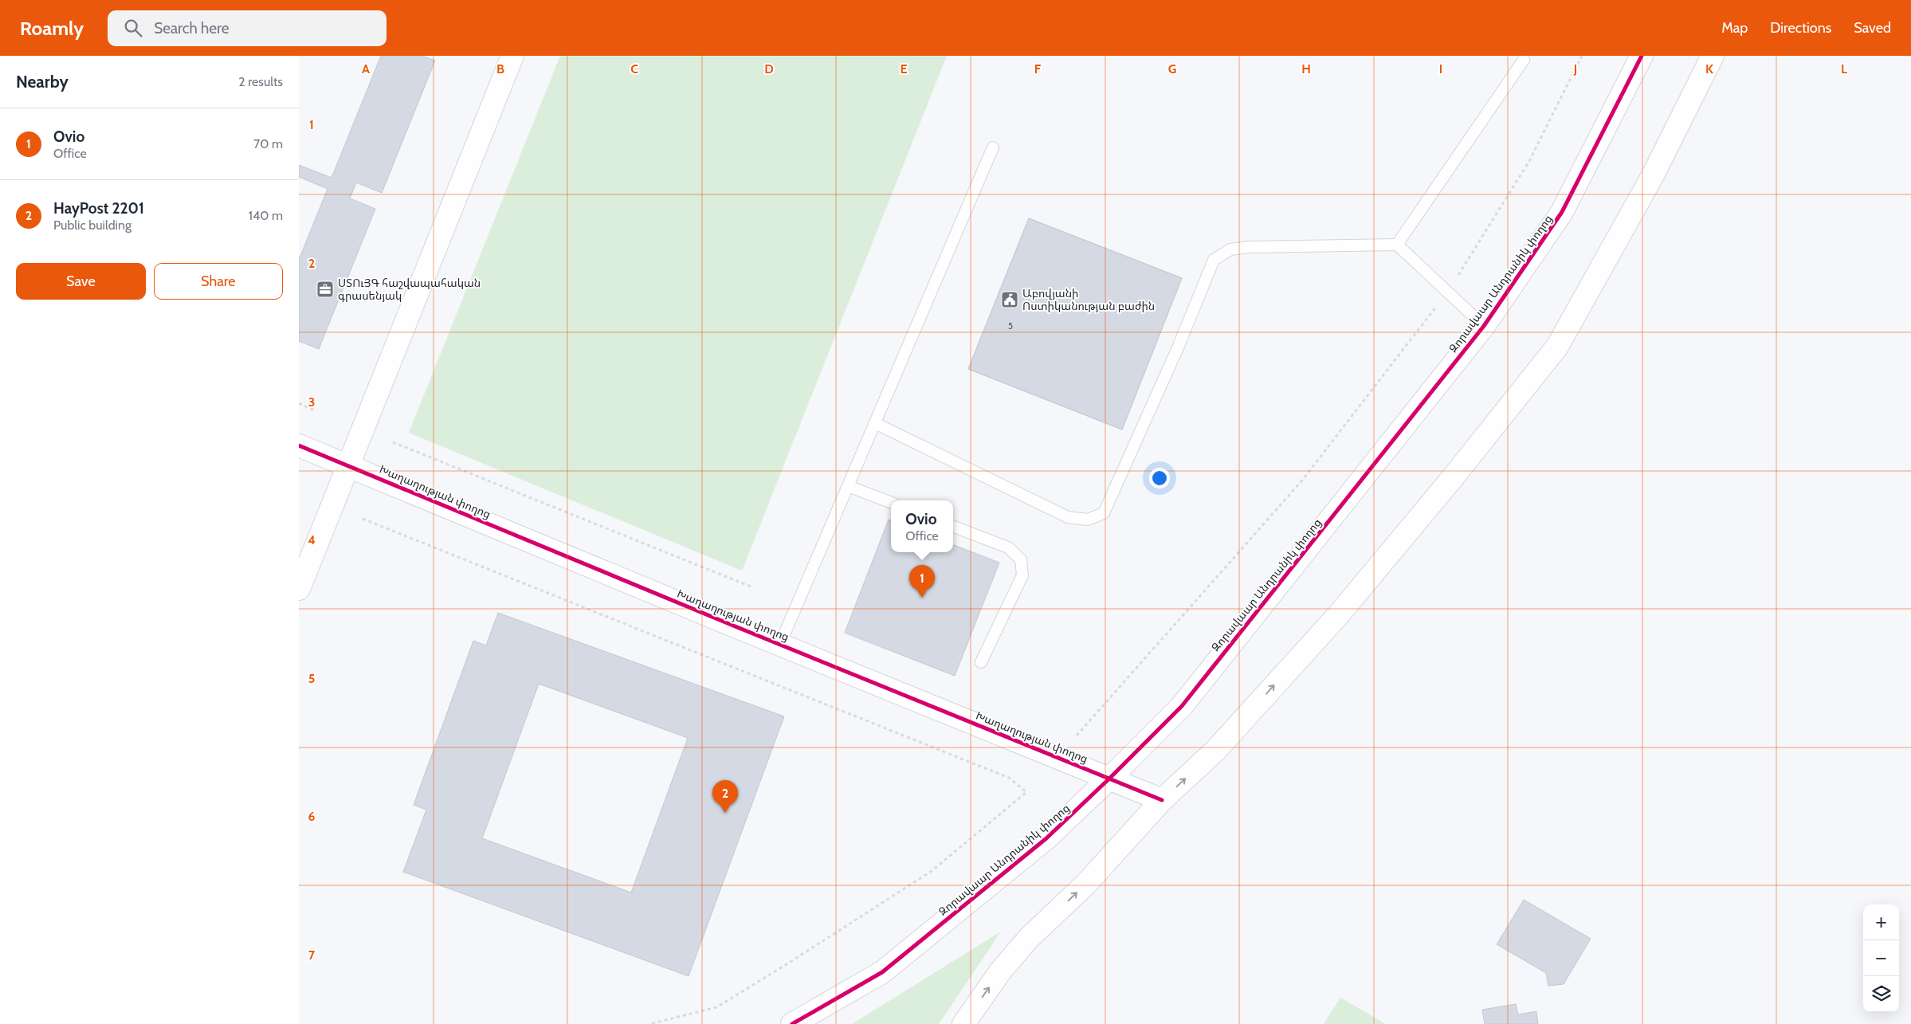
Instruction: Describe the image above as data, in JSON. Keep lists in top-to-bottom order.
{
  "streets": {
    "street": ["Զորավաար Անդրանիկ փողոց", "Խաղաղության փողոց"]
  },
  "crossings": [
    ["Զորավաար Անդրանիկ փողոց", "Խաղաղության փողոց"]
  ],
  "places": {
    "office": ["ՍՏՈւՅԳ հաշվապահական գրասենյակ"],
    "public building": ["Աբովյանի Ոստիկանության բաժին"]
  },
  "house_numbers": ["5"],
  "page": {
    "header": "Roamly",
    "search": "Search here",
    "nav": ["Map", "Directions", "Saved"],
    "heading": ["Nearby", "2 results"],
    "list": [
      {
        "mark": "1",
        "name": "Ovio",
        "note": "Office",
        "value": "70 m"
      },
      {
        "mark": "2",
        "name": "HayPost 2201",
        "note": "Public building",
        "value": "140 m"
      }
    ],
    "buttons": ["Save", "Share"],
    "popup": ["Ovio", "Office"],
    "pins": ["1", "2"],
    "map_buttons": ["+", "−"]
  },
  "grid": {
    "columns": [
      "A",
      "B",
      "C",
      "D",
      "E",
      "F",
      "G",
      "H",
      "I",
      "J",
      "K",
      "L"
    ],
    "rows": [
      "1",
      "2",
      "3",
      "4",
      "5",
      "6",
      "7"
    ]
  }
}
